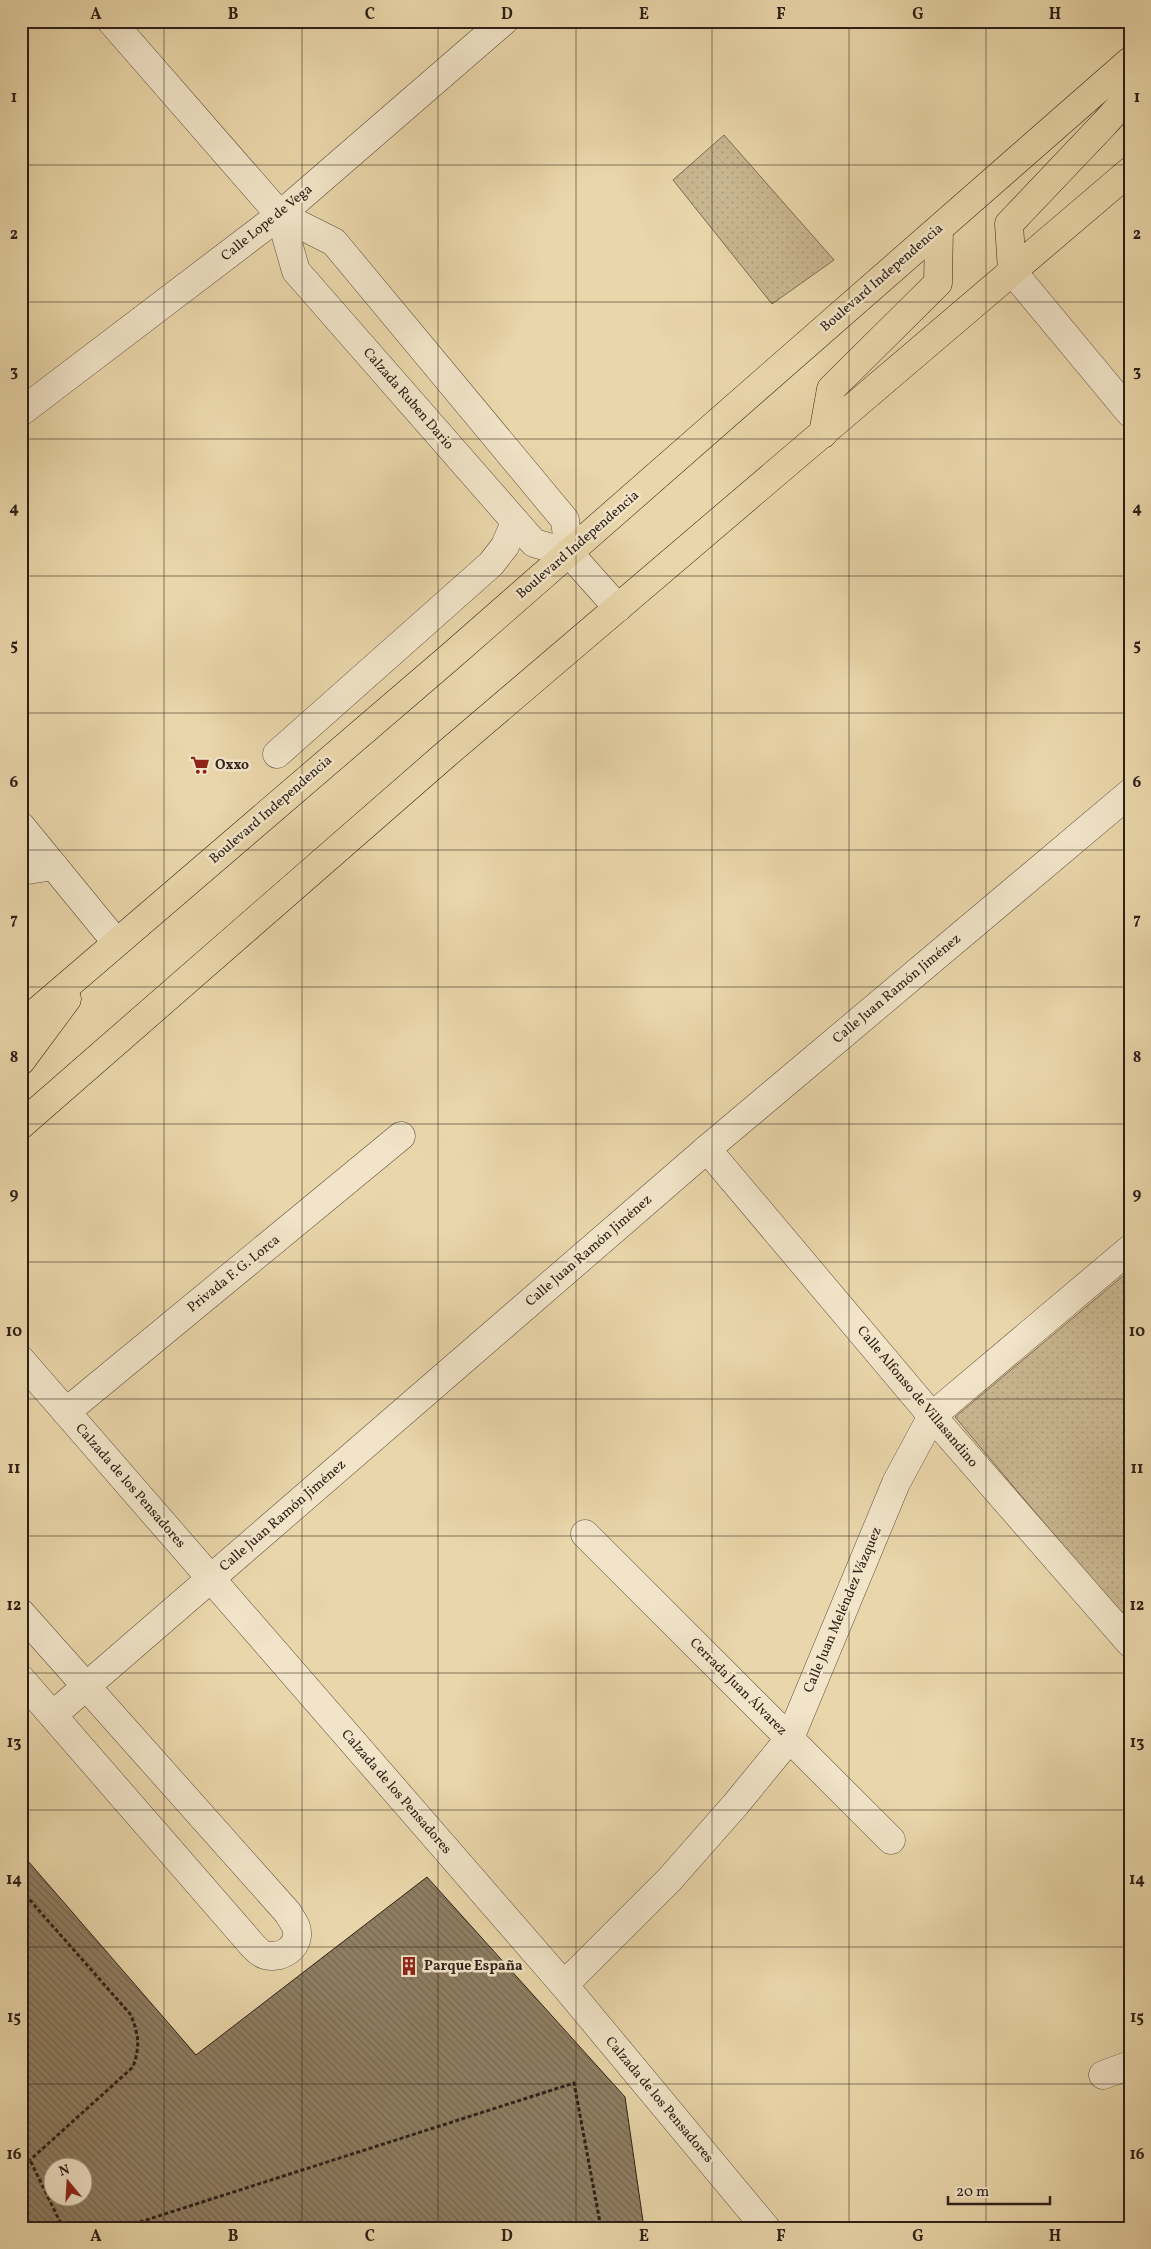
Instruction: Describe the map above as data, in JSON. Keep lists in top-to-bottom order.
{
  "streets": {
    "main road": ["Boulevard Independencia"],
    "street": [
      "Calle Lope de Vega",
      "Calzada Ruben Dario",
      "Calle Juan Ramón Jiménez",
      "Privada F. G. Lorca",
      "Calle Alfonso de Villasandino",
      "Calzada de los Pensadores",
      "Calle Juan Meléndez Vázquez",
      "Cerrada Juan Álvarez"
    ]
  },
  "crossings": [
    ["Calle Lope de Vega", "Calzada Ruben Dario"],
    ["Boulevard Independencia", "Calzada Ruben Dario"],
    ["Calle Juan Ramón Jiménez", "Calle Alfonso de Villasandino"],
    ["Calle Juan Ramón Jiménez", "Calzada de los Pensadores"],
    ["Privada F. G. Lorca", "Calzada de los Pensadores"],
    ["Calle Alfonso de Villasandino", "Calle Juan Meléndez Vázquez"],
    ["Calzada de los Pensadores", "Calle Juan Meléndez Vázquez"],
    ["Calle Juan Meléndez Vázquez", "Cerrada Juan Álvarez"]
  ],
  "places": {
    "supermarket": ["Oxxo"],
    "building": ["Parque España"]
  },
  "scale_bar": "20 m",
  "north": "top",
  "grid": {
    "columns": [
      "A",
      "B",
      "C",
      "D",
      "E",
      "F",
      "G",
      "H"
    ],
    "rows": [
      "1",
      "2",
      "3",
      "4",
      "5",
      "6",
      "7",
      "8",
      "9",
      "10",
      "11",
      "12",
      "13",
      "14",
      "15",
      "16"
    ]
  }
}
